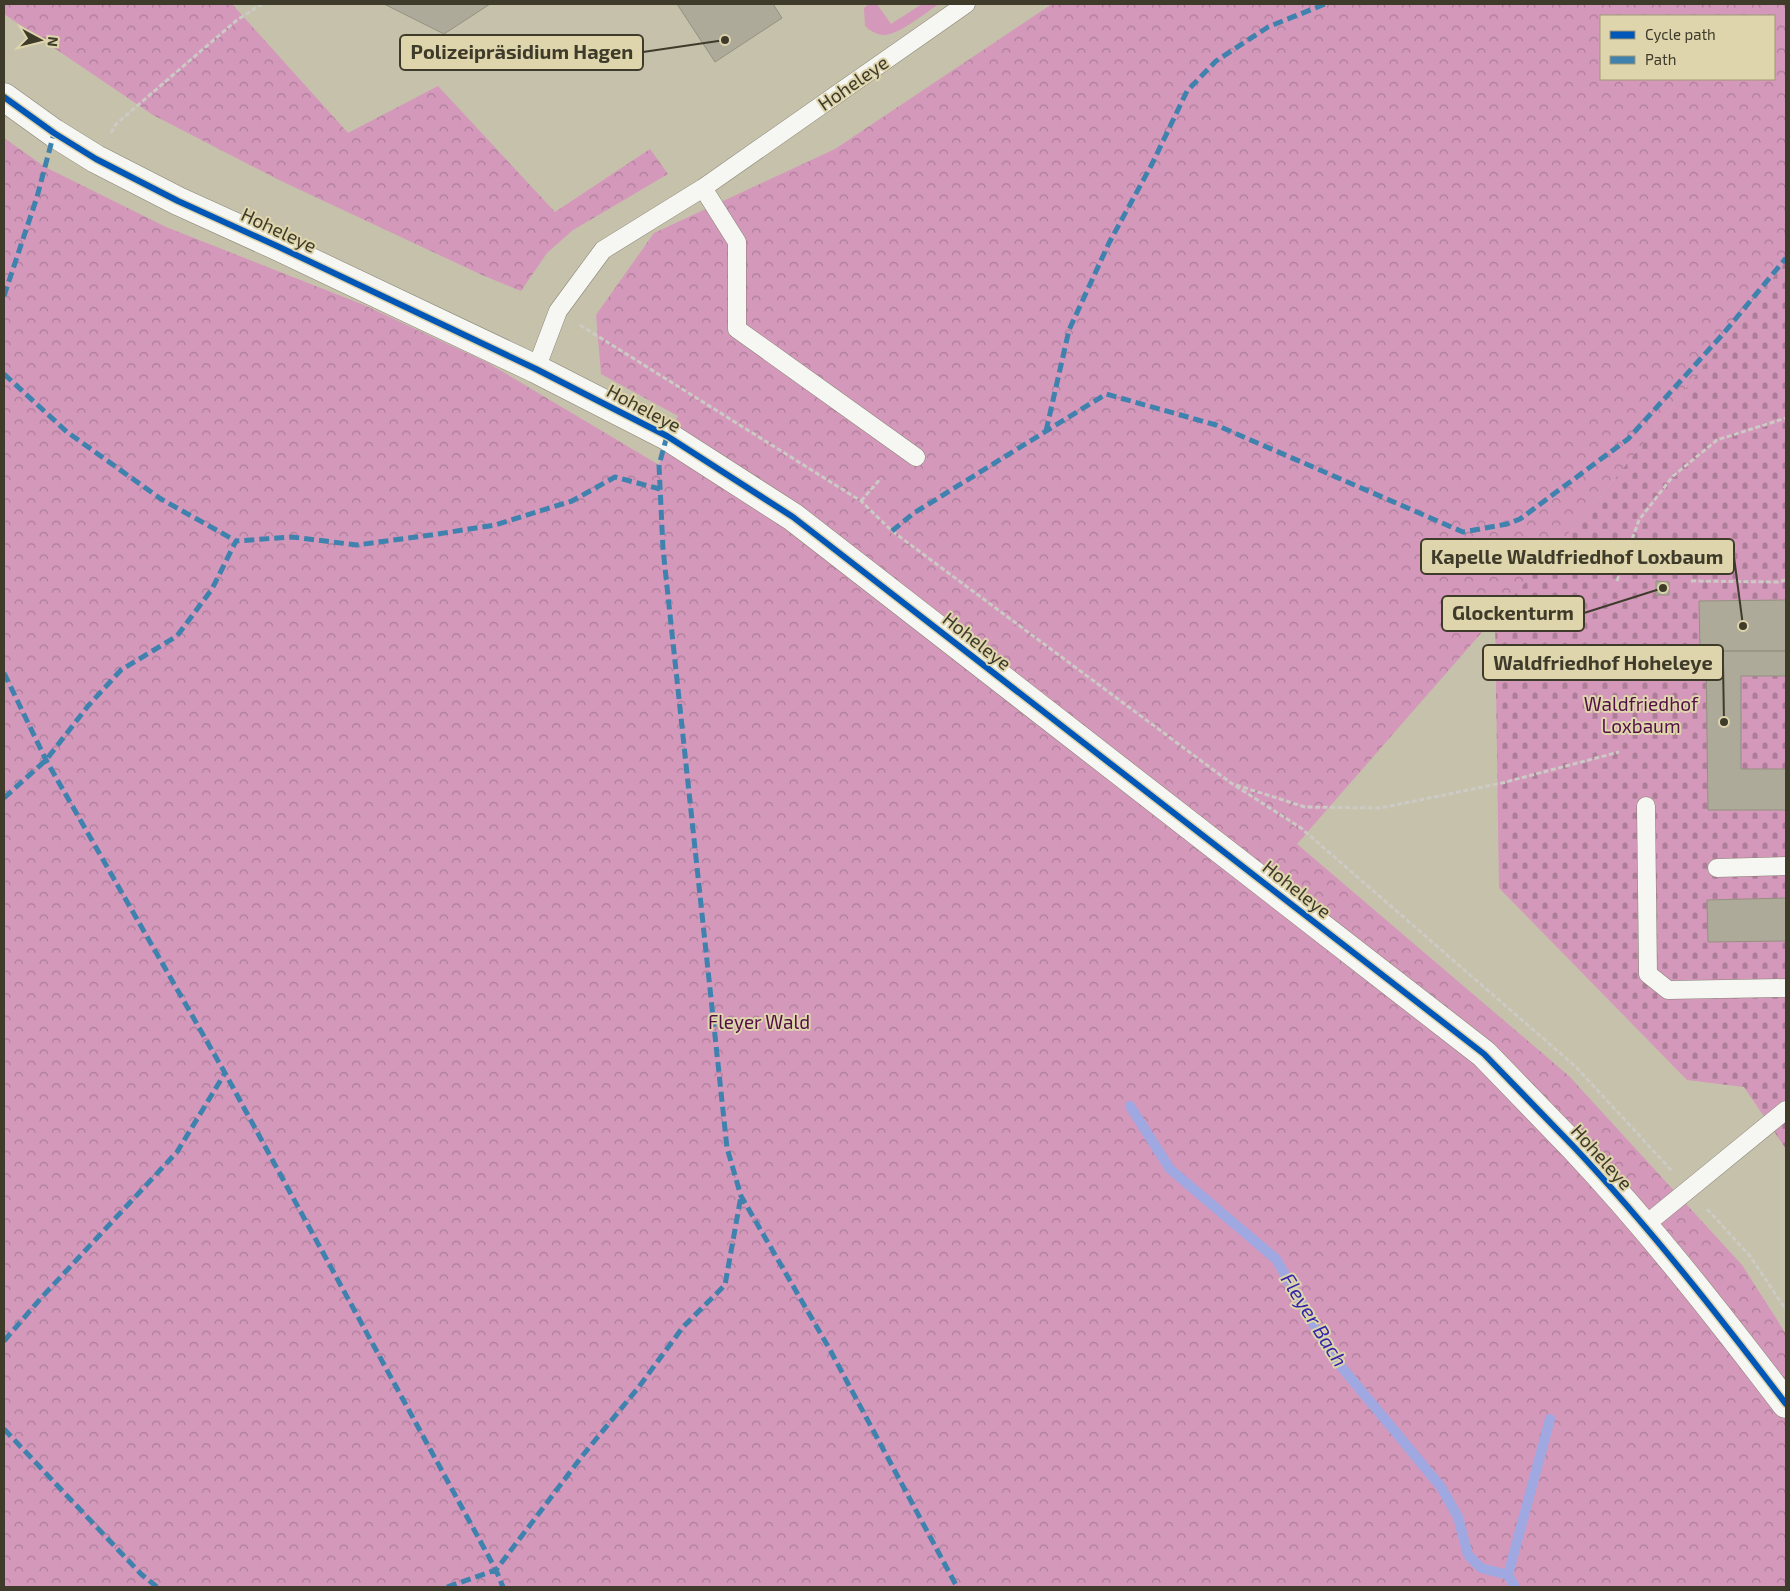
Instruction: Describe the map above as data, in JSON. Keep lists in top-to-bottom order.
{
  "streets": {
    "street": ["Hoheleye"]
  },
  "water": ["Fleyer Bach"],
  "parks": ["Waldfriedhof Loxbaum", "Fleyer Wald"],
  "places": [
    "Polizeipräsidium Hagen",
    "Glockenturm",
    "Kapelle Waldfriedhof Loxbaum",
    "Waldfriedhof Hoheleye"
  ],
  "legend": ["Cycle path", "Path"],
  "north": "right"
}
